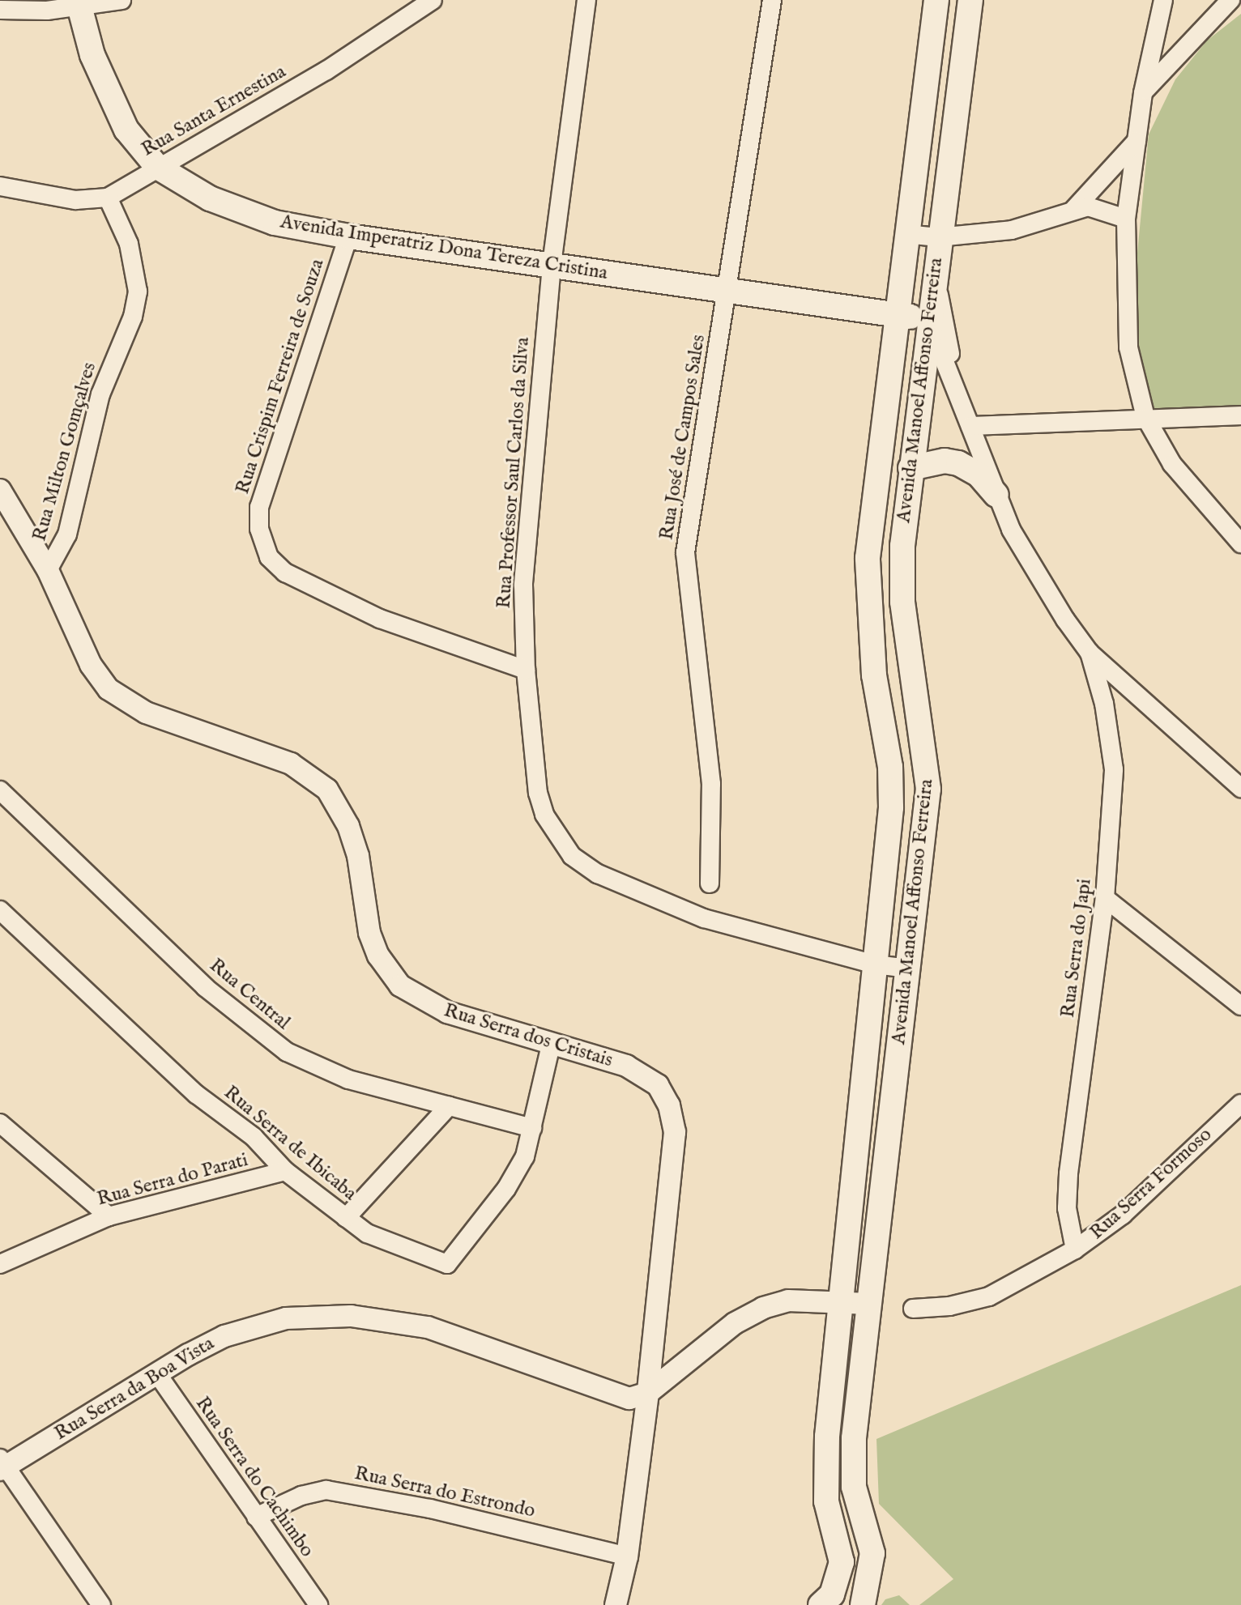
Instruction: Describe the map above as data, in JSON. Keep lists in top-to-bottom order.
{
  "streets": {
    "main road": ["Avenida Imperatriz Dona Tereza Cristina", "Avenida Manoel Affonso Ferreira"],
    "street": [
      "Rua Santa Ernestina",
      "Rua Crispim Ferreira de Souza",
      "Rua José de Campos Sales",
      "Rua Milton Gomçalves",
      "Rua Professor Saul Carlos da Silva",
      "Rua Serra do Japi",
      "Rua Central",
      "Rua Serra dos Cristais",
      "Rua Serra de Ibicaba",
      "Rua Serra do Parati",
      "Rua Serra Formoso",
      "Rua Serra da Boa Vista",
      "Rua Serra do Cachimbo",
      "Rua Serra do Estrondo"
    ]
  },
  "crossings": [
    ["Rua Santa Ernestina", "Avenida Imperatriz Dona Tereza Cristina"],
    ["Rua Santa Ernestina", "Rua Milton Gomçalves"],
    ["Avenida Imperatriz Dona Tereza Cristina", "Rua Crispim Ferreira de Souza"],
    ["Avenida Imperatriz Dona Tereza Cristina", "Avenida Manoel Affonso Ferreira"],
    ["Avenida Imperatriz Dona Tereza Cristina", "Rua José de Campos Sales"],
    ["Avenida Imperatriz Dona Tereza Cristina", "Rua Professor Saul Carlos da Silva"],
    ["Rua Crispim Ferreira de Souza", "Rua Professor Saul Carlos da Silva"],
    ["Avenida Manoel Affonso Ferreira", "Rua Professor Saul Carlos da Silva"],
    ["Rua Milton Gomçalves", "Rua Serra dos Cristais"],
    ["Rua Serra do Japi", "Rua Serra Formoso"],
    ["Rua Central", "Rua Serra de Ibicaba"],
    ["Rua Serra dos Cristais", "Rua Serra de Ibicaba"],
    ["Rua Serra dos Cristais", "Rua Serra da Boa Vista"],
    ["Rua Serra dos Cristais", "Rua Serra do Estrondo"],
    ["Rua Serra de Ibicaba", "Rua Serra do Parati"],
    ["Rua Serra da Boa Vista", "Rua Serra do Cachimbo"],
    ["Rua Serra do Cachimbo", "Rua Serra do Estrondo"]
  ]
}
